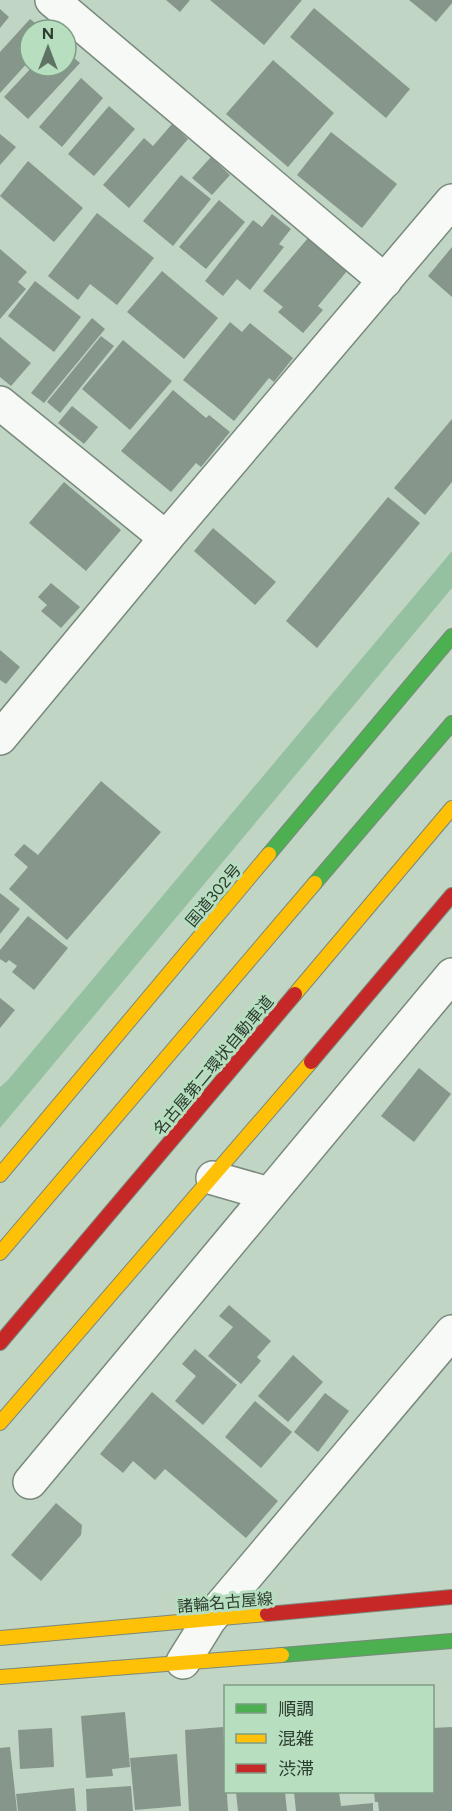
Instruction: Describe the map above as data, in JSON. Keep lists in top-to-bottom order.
{
  "streets": {
    "main road": ["国道302号", "名古屋第二環状自動車道", "諸輪名古屋線"]
  },
  "legend": ["順調", "混雑", "渋滞"],
  "north": "top"
}
